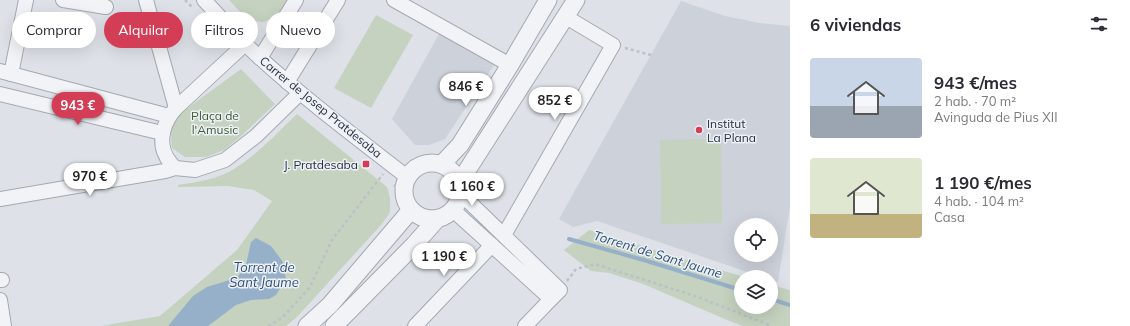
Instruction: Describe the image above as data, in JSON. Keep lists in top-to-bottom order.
{
  "streets": {
    "street": ["Carrer de Josep Pratdesaba"]
  },
  "water": ["Torrent de Sant Jaume"],
  "parks": ["Plaça de l'Amusic"],
  "places": {
    "other": ["Institut La Plana"],
    "transit": ["J. Pratdesaba"]
  },
  "page": {
    "heading": "6 viviendas",
    "chip": [
      "Comprar",
      "Alquilar",
      "Filtros",
      "Nuevo"
    ],
    "list": [
      {
        "name": "943 €/mes",
        "note": "2 hab. · 70 m² · Avinguda de Pius XII"
      },
      {
        "name": "1 190 €/mes",
        "note": "4 hab. · 104 m² · Casa"
      }
    ],
    "price": [
      "846 €",
      "852 €",
      "943 €",
      "970 €",
      "1 160 €",
      "1 190 €"
    ]
  }
}
